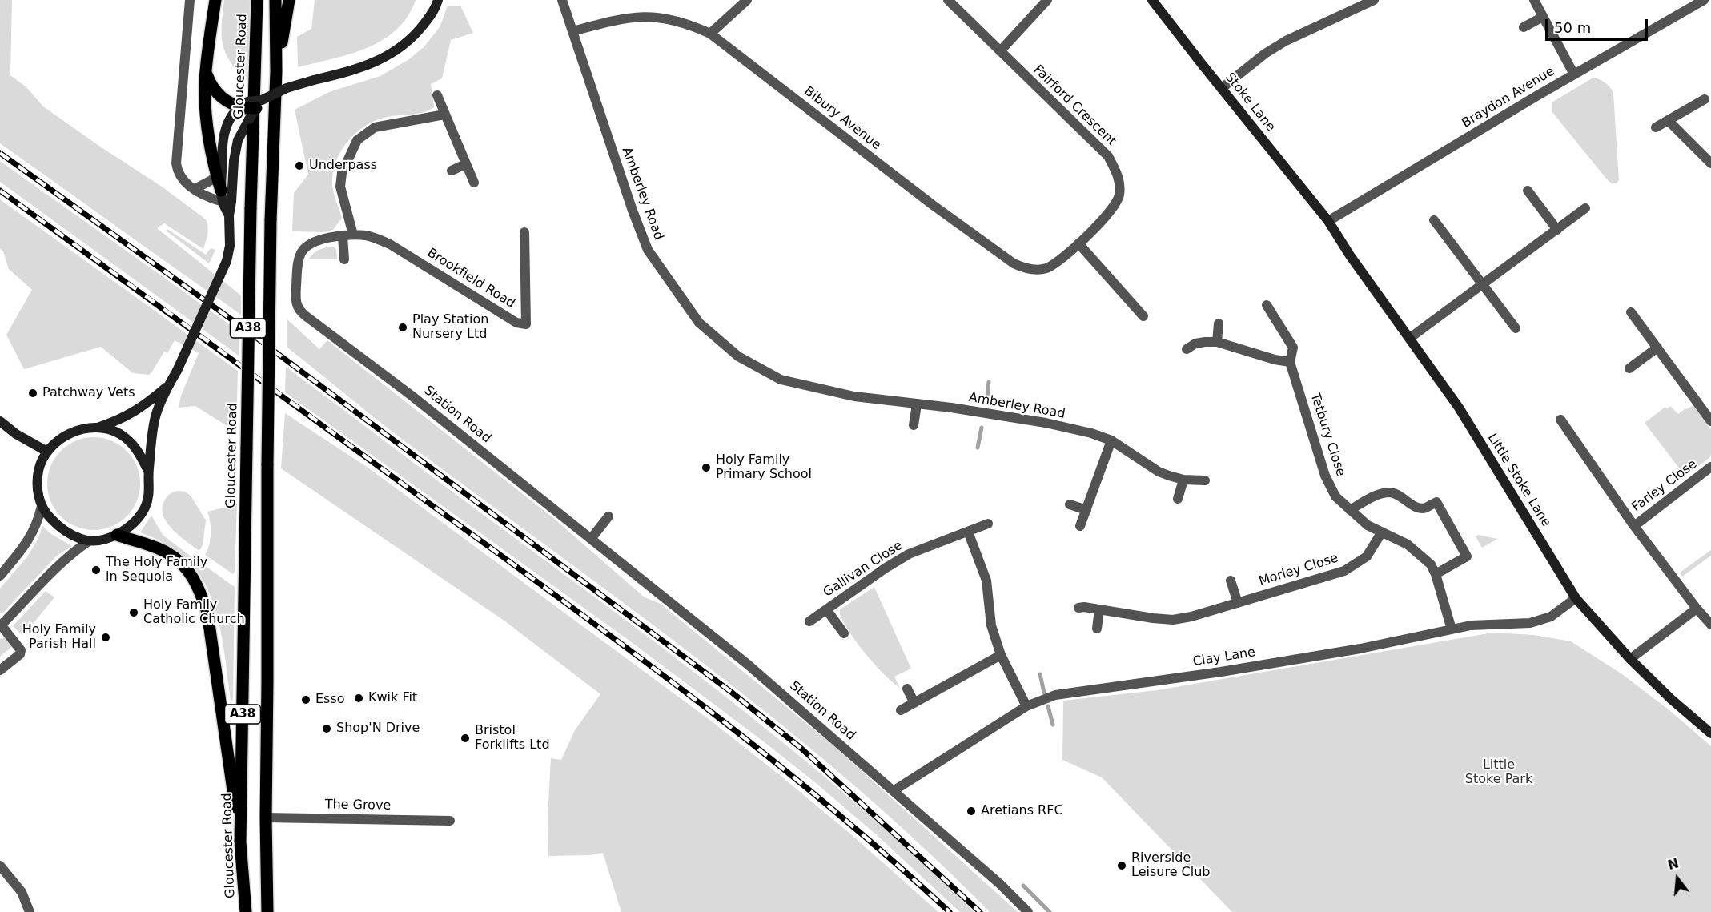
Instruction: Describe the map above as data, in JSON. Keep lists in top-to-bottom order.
{
  "streets": {
    "main road": ["Gloucester Road", "A38"],
    "street": [
      "Braydon Avenue",
      "Stoke Lane",
      "Fairford Crescent",
      "Bibury Avenue",
      "Amberley Road",
      "Brookfield Road",
      "Station Road",
      "Tetbury Close",
      "Little Stoke Lane",
      "Farley Close",
      "Gallivan Close",
      "Morley Close",
      "Clay Lane",
      "The Grove"
    ]
  },
  "crossings": [
    ["Braydon Avenue", "Stoke Lane"],
    ["Braydon Avenue", "Little Stoke Lane"],
    ["Stoke Lane", "Little Stoke Lane"],
    ["Fairford Crescent", "Bibury Avenue"],
    ["Bibury Avenue", "Amberley Road"],
    ["Brookfield Road", "Station Road"],
    ["A38", "The Grove"],
    ["Station Road", "Clay Lane"],
    ["Tetbury Close", "Morley Close"],
    ["Tetbury Close", "Clay Lane"],
    ["Little Stoke Lane", "Clay Lane"]
  ],
  "parks": ["Little Stoke Park"],
  "places": [
    "Underpass",
    "Play Station Nursery Ltd",
    "Patchway Vets",
    "Holy Family Primary School",
    "The Holy Family in Sequoia",
    "Holy Family Catholic Church",
    "Holy Family Parish Hall",
    "Kwik Fit",
    "Esso",
    "Shop'N Drive",
    "Bristol Forklifts Ltd",
    "Aretians RFC",
    "Riverside Leisure Club"
  ],
  "scale_bar": "50 m",
  "north": "top"
}
